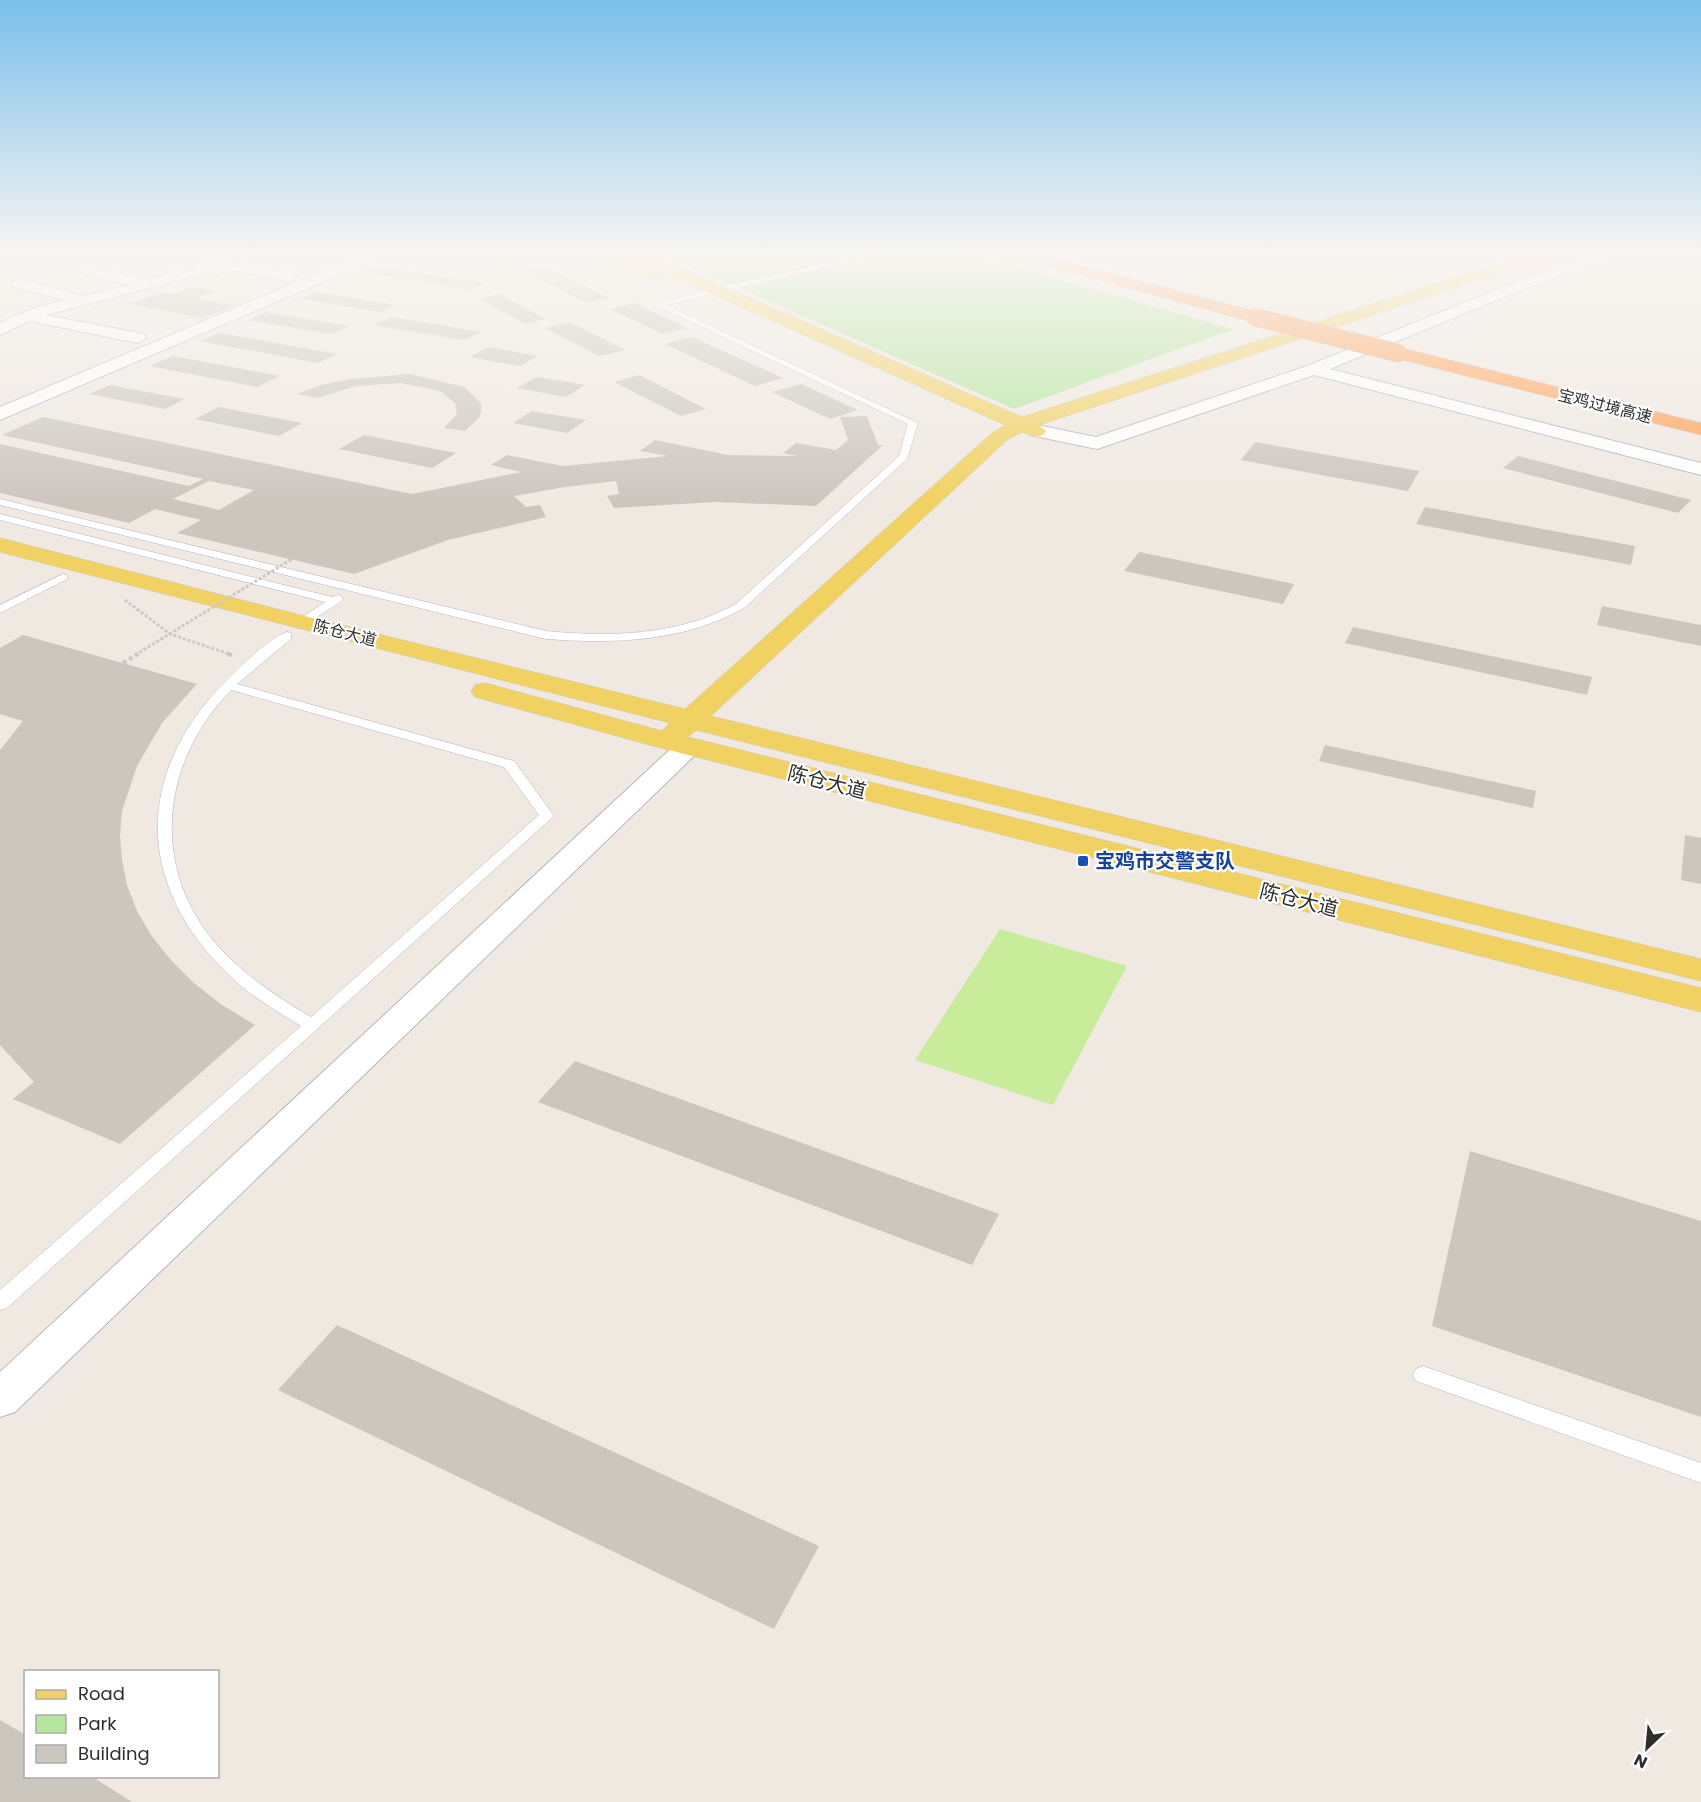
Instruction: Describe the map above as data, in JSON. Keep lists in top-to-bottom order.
{
  "streets": {
    "highway": ["宝鸡过境高速"],
    "main road": ["陈仓大道"]
  },
  "places": {
    "transit": ["宝鸡市交警支队"]
  },
  "legend": ["Road", "Park", "Building"],
  "north": "bottom left"
}
